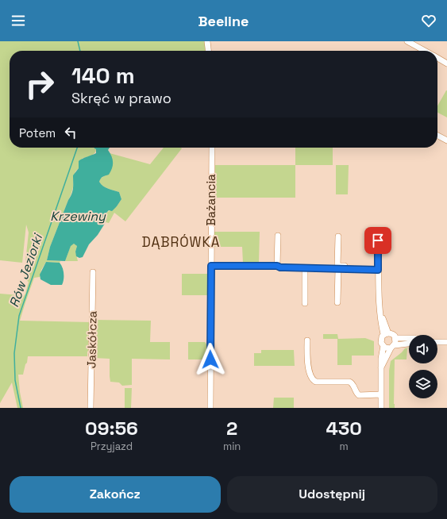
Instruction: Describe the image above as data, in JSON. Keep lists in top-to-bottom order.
{
  "streets": {
    "street": ["Bażancia", "Jaskółcza"]
  },
  "districts": ["DĄBRÓWKA"],
  "water": ["Krzewiny", "Rów Jeziorki"],
  "page": {
    "header": "Beeline",
    "turn": ["140 m", "Skręć w prawo"],
    "then": "Potem",
    "eta": [
      "09:56",
      "Przyjazd",
      "2",
      "min",
      "430",
      "m"
    ],
    "buttons": ["Zakończ", "Udostępnij"]
  }
}
